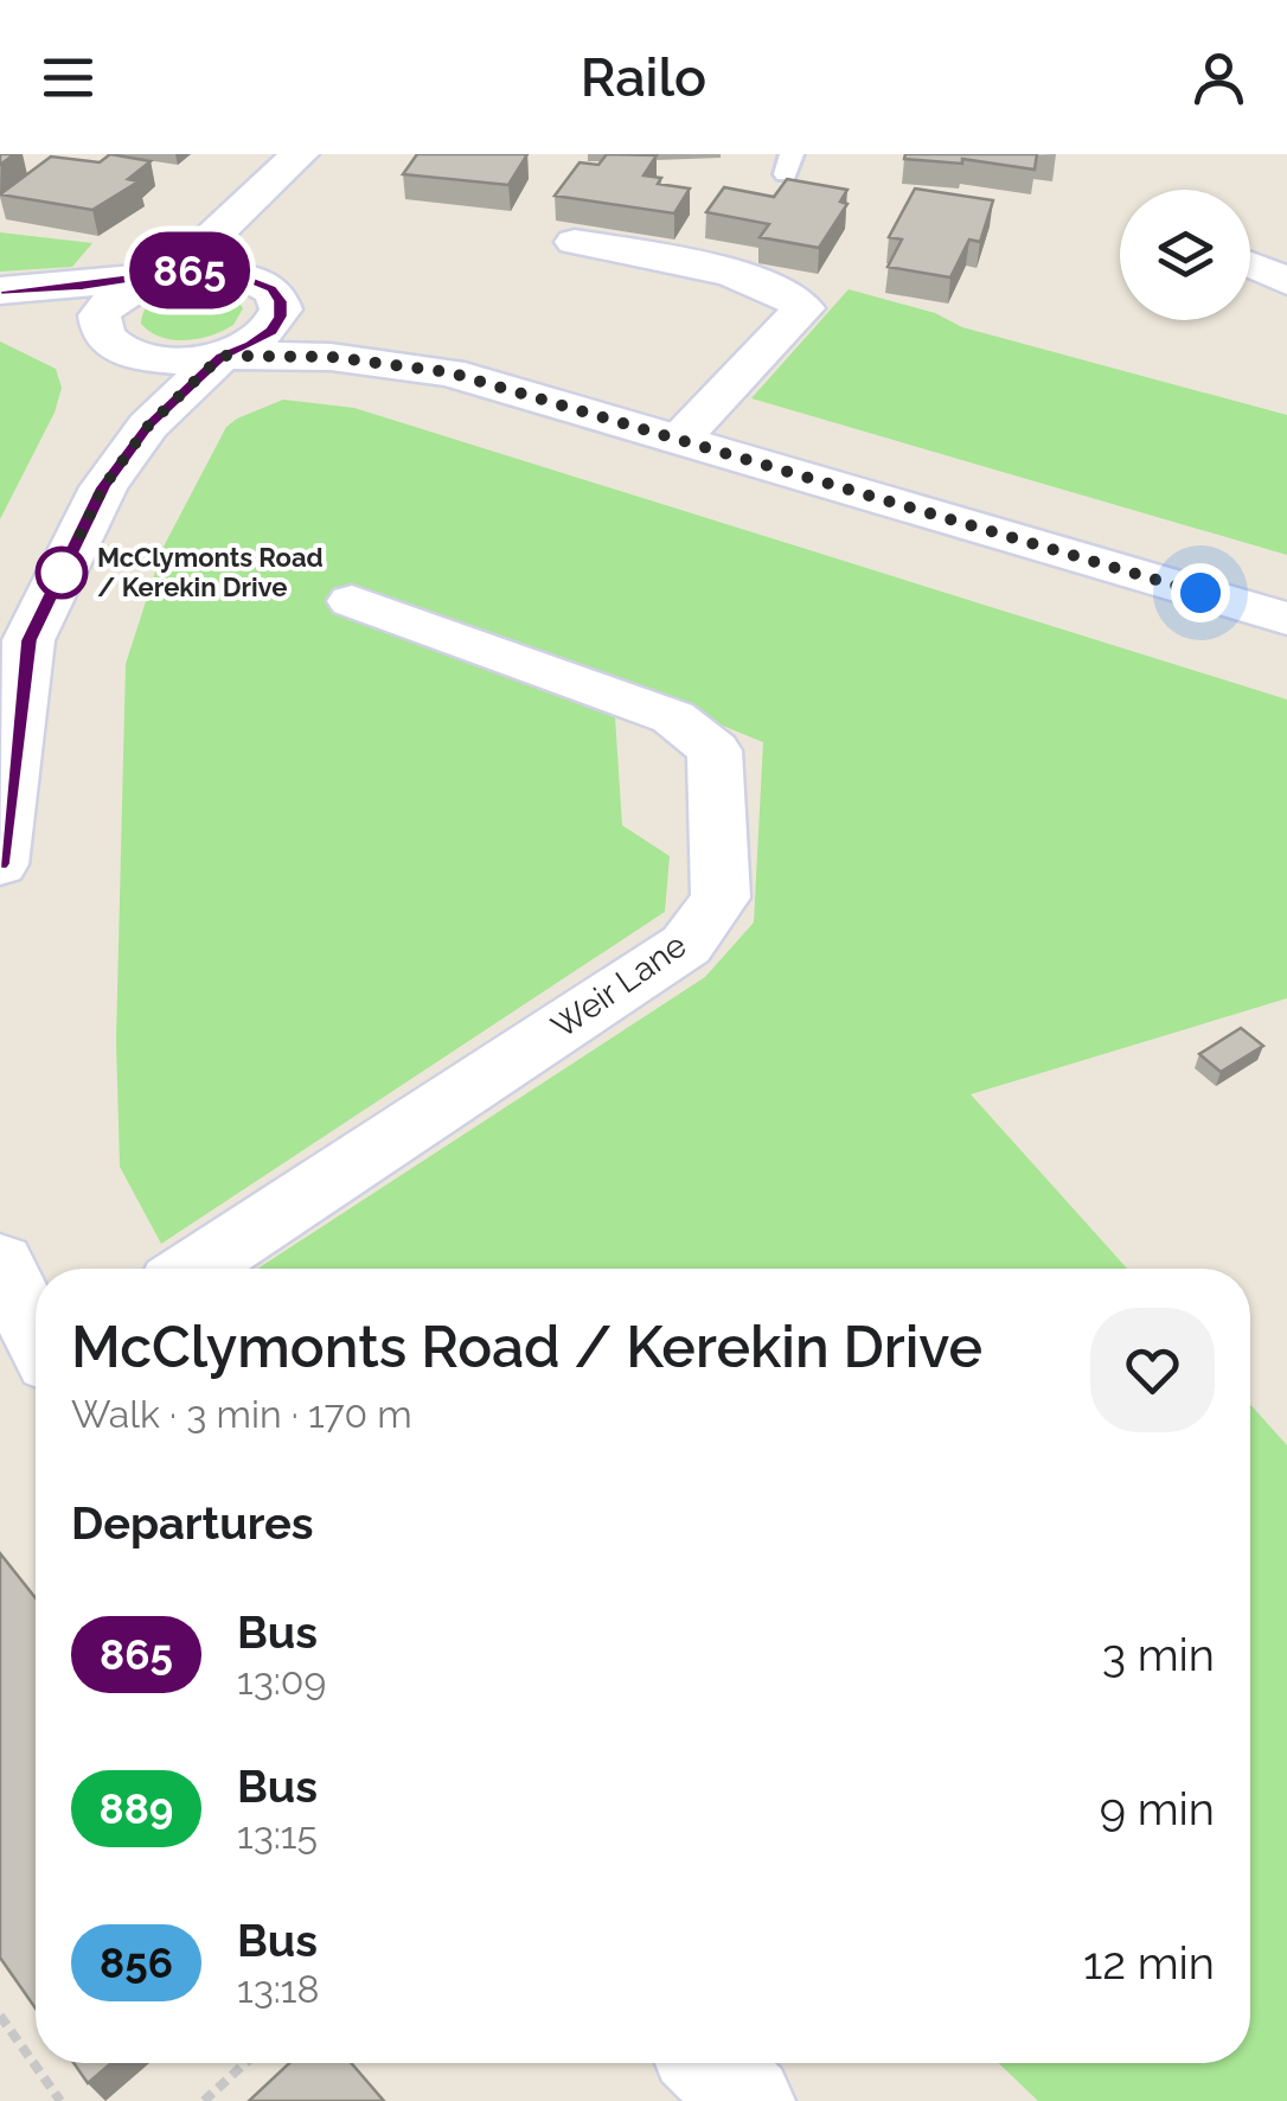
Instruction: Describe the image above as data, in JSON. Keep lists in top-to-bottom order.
{
  "streets": {
    "street": ["Weir Lane"]
  },
  "places": ["McClymonts Road / Kerekin Drive"],
  "lines": ["bus line 865"],
  "page": {
    "header": "Railo",
    "on_map": "865",
    "heading": [
      ["McClymonts Road / Kerekin Drive", "Walk · 3 min · 170 m"],
      "Departures"
    ],
    "list": [
      {
        "mark": "865",
        "name": "Bus",
        "note": "13:09",
        "value": "3 min"
      },
      {
        "mark": "889",
        "name": "Bus",
        "note": "13:15",
        "value": "9 min"
      },
      {
        "mark": "856",
        "name": "Bus",
        "note": "13:18",
        "value": "12 min"
      }
    ]
  }
}
